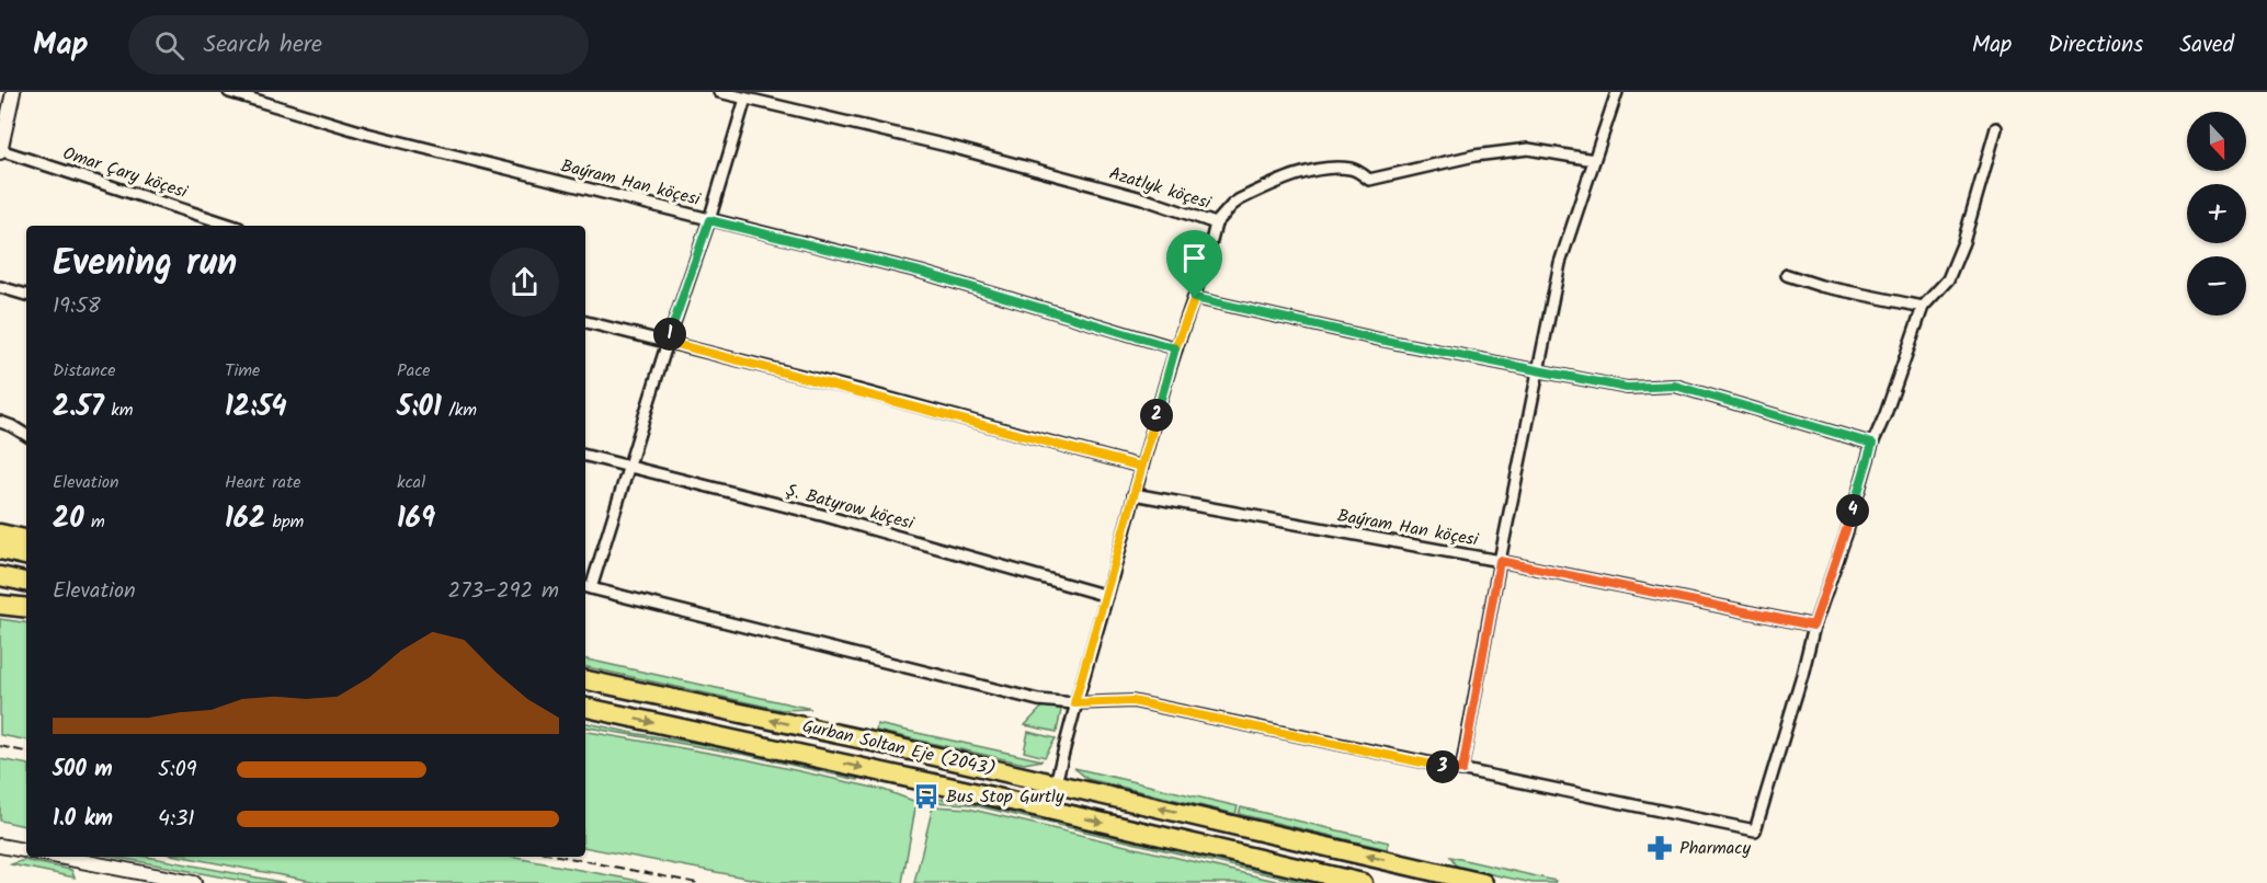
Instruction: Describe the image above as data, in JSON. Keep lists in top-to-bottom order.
{
  "streets": {
    "highway": ["Gurban Soltan Eje (2043)"],
    "street": [
      "Omar Çary köçesi",
      "Baýram Han köçesi",
      "Azatlyk köçesi",
      "Ş. Batyrow köçesi"
    ]
  },
  "crossings": [
    ["Baýram Han köçesi", "Azatlyk köçesi"],
    ["Azatlyk köçesi", "Ş. Batyrow köçesi"],
    ["Azatlyk köçesi", "Gurban Soltan Eje (2043)"]
  ],
  "places": {
    "bus stop": ["Bus Stop Gurtly"],
    "pharmacy": ["Pharmacy"]
  },
  "north": "bottom",
  "page": {
    "header": "Map",
    "search": "Search here",
    "nav": ["Map", "Directions", "Saved"],
    "map_buttons": ["+", "−"],
    "heading": ["Evening run", "19:58"],
    "pins": [
      "1",
      "2",
      "4",
      "3"
    ],
    "stats": [
      ["Distance", "2.57 km"],
      ["Time", "12:54"],
      ["Pace", "5:01 /km"],
      ["Elevation", "20 m"],
      ["Heart rate", "162 bpm"],
      ["kcal", "169"]
    ],
    "chart": ["Elevation", "273–292 m"],
    "list": [
      {
        "name": "500 m",
        "note": "5:09"
      },
      {
        "name": "1.0 km",
        "note": "4:31"
      }
    ]
  }
}
